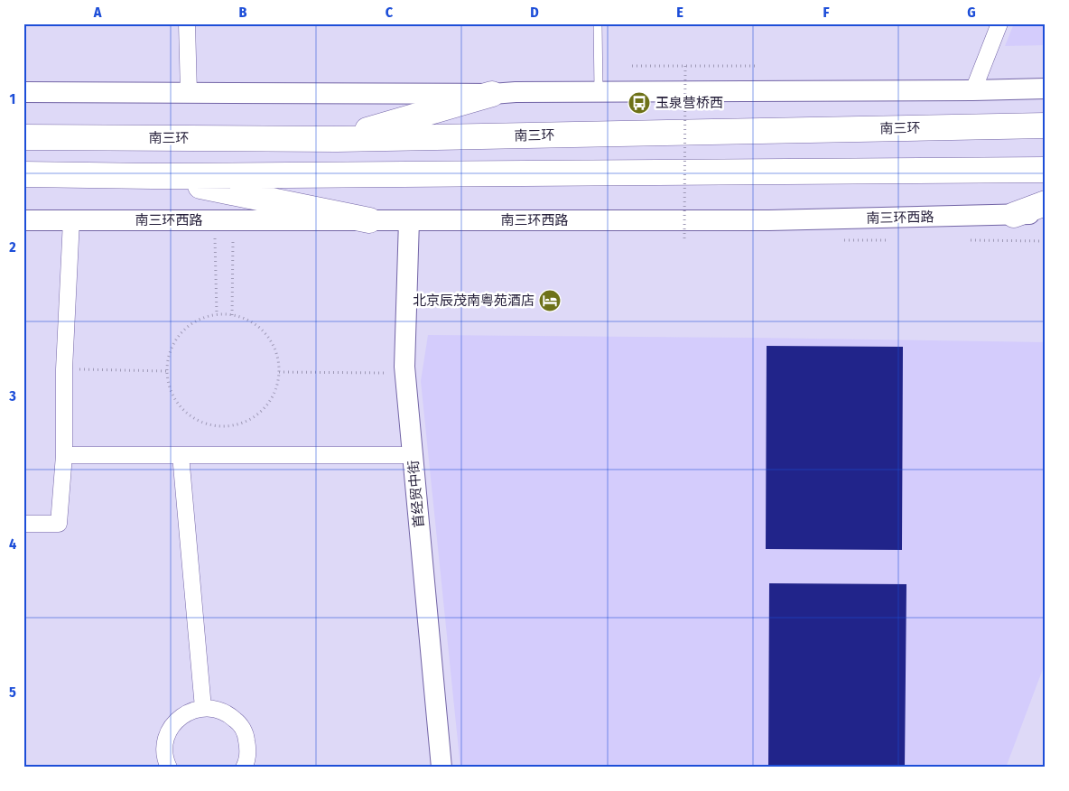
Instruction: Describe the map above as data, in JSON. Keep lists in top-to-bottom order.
{
  "streets": {
    "highway": ["南三环"],
    "street": ["南三环西路", "首经贸中街"]
  },
  "crossings": [
    ["南三环西路", "首经贸中街"]
  ],
  "places": {
    "bus stop": ["玉泉营桥西"],
    "hotel": ["北京辰茂南粤苑酒店"]
  },
  "grid": {
    "columns": [
      "A",
      "B",
      "C",
      "D",
      "E",
      "F",
      "G"
    ],
    "rows": [
      "1",
      "2",
      "3",
      "4",
      "5"
    ]
  }
}
